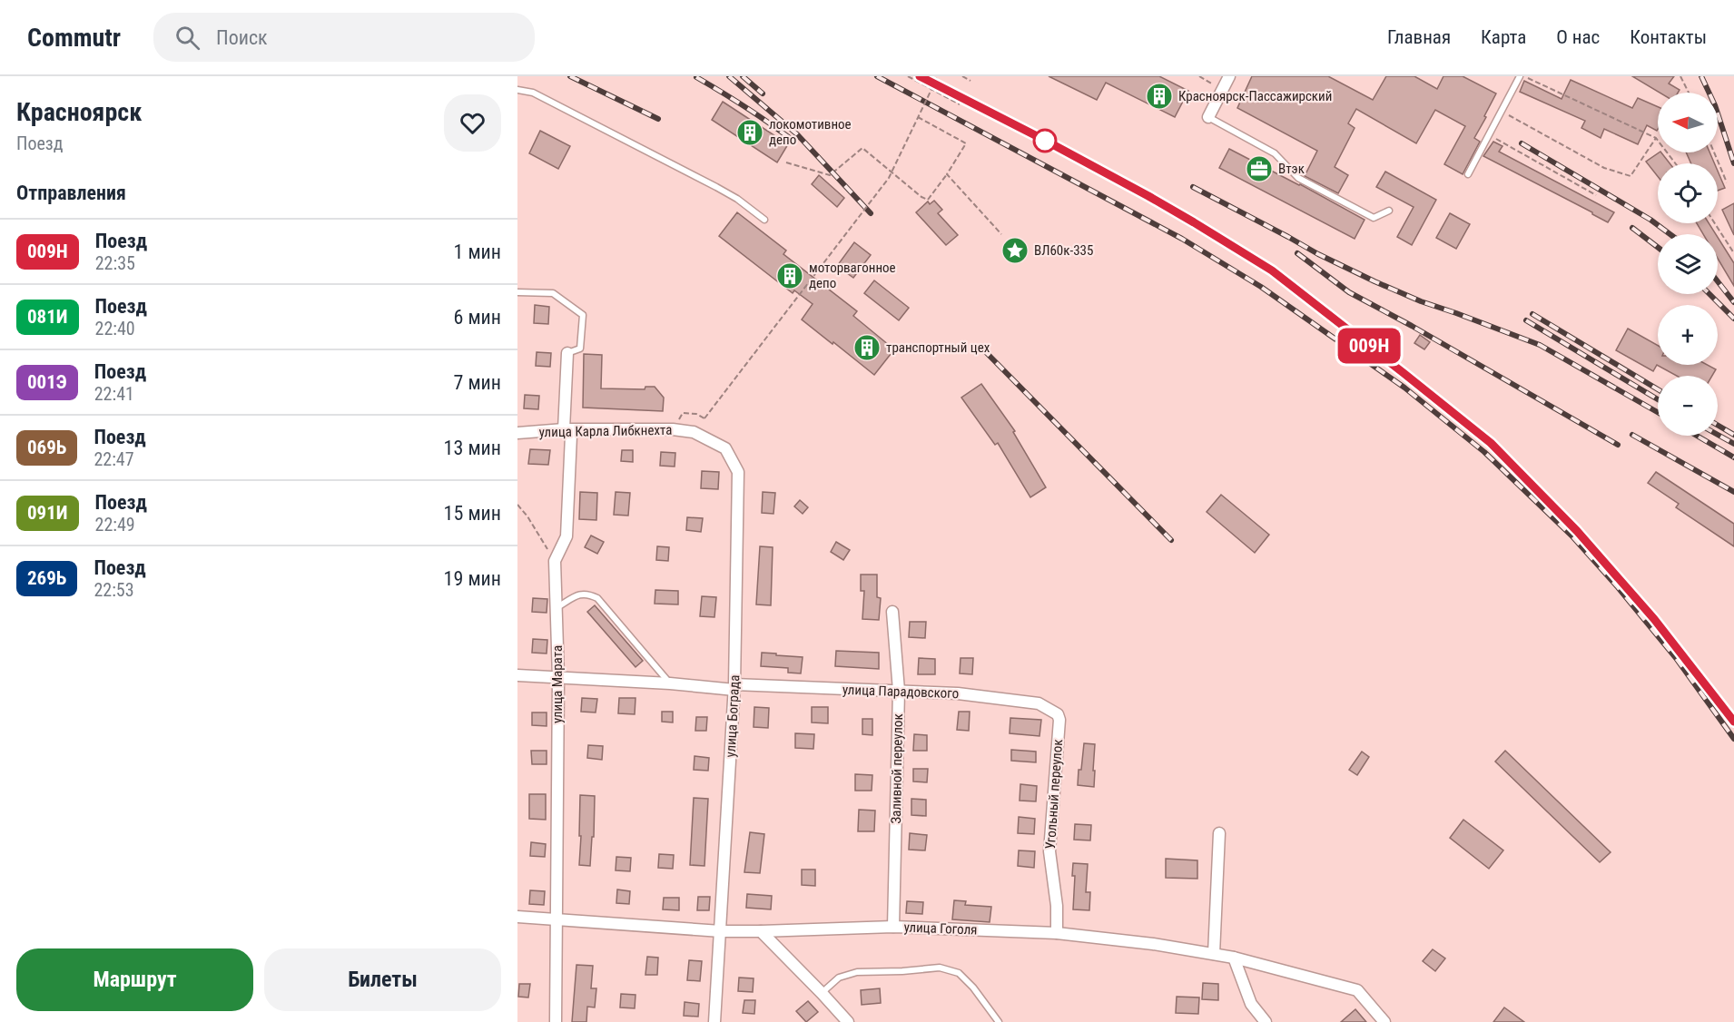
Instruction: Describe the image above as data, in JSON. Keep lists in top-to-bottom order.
{
  "streets": {
    "street": [
      "улица Карла Либкнехта",
      "улица Марата",
      "улица Парадовского",
      "улица Бограда",
      "Заливной переулок",
      "Угольный переулок",
      "улица Гоголя"
    ]
  },
  "crossings": [
    ["улица Карла Либкнехта", "улица Марата"],
    ["улица Карла Либкнехта", "улица Бограда"],
    ["улица Марата", "улица Парадовского"],
    ["улица Марата", "улица Гоголя"],
    ["улица Парадовского", "улица Бограда"],
    ["улица Парадовского", "Заливной переулок"],
    ["улица Парадовского", "Угольный переулок"],
    ["улица Бограда", "улица Гоголя"],
    ["Заливной переулок", "улица Гоголя"],
    ["Угольный переулок", "улица Гоголя"]
  ],
  "places": {
    "building": [
      "Красноярск-Пассажирский",
      "локомотивное депо",
      "моторвагонное депо",
      "транспортный цех"
    ],
    "office": ["Втэк"],
    "place": ["ВЛ60к-335"]
  },
  "north": "left",
  "page": {
    "header": "Commutr",
    "search": "Поиск",
    "nav": [
      "Главная",
      "Карта",
      "О нас",
      "Контакты"
    ],
    "heading": [
      ["Красноярск", "Поезд"],
      "Отправления"
    ],
    "on_map": "009Н",
    "map_buttons": ["+", "−"],
    "list": [
      {
        "mark": "009Н",
        "name": "Поезд",
        "note": "22:35",
        "value": "1 мин"
      },
      {
        "mark": "081И",
        "name": "Поезд",
        "note": "22:40",
        "value": "6 мин"
      },
      {
        "mark": "001Э",
        "name": "Поезд",
        "note": "22:41",
        "value": "7 мин"
      },
      {
        "mark": "069Ь",
        "name": "Поезд",
        "note": "22:47",
        "value": "13 мин"
      },
      {
        "mark": "091И",
        "name": "Поезд",
        "note": "22:49",
        "value": "15 мин"
      },
      {
        "mark": "269Ь",
        "name": "Поезд",
        "note": "22:53",
        "value": "19 мин"
      }
    ],
    "buttons": ["Маршрут", "Билеты"]
  }
}
